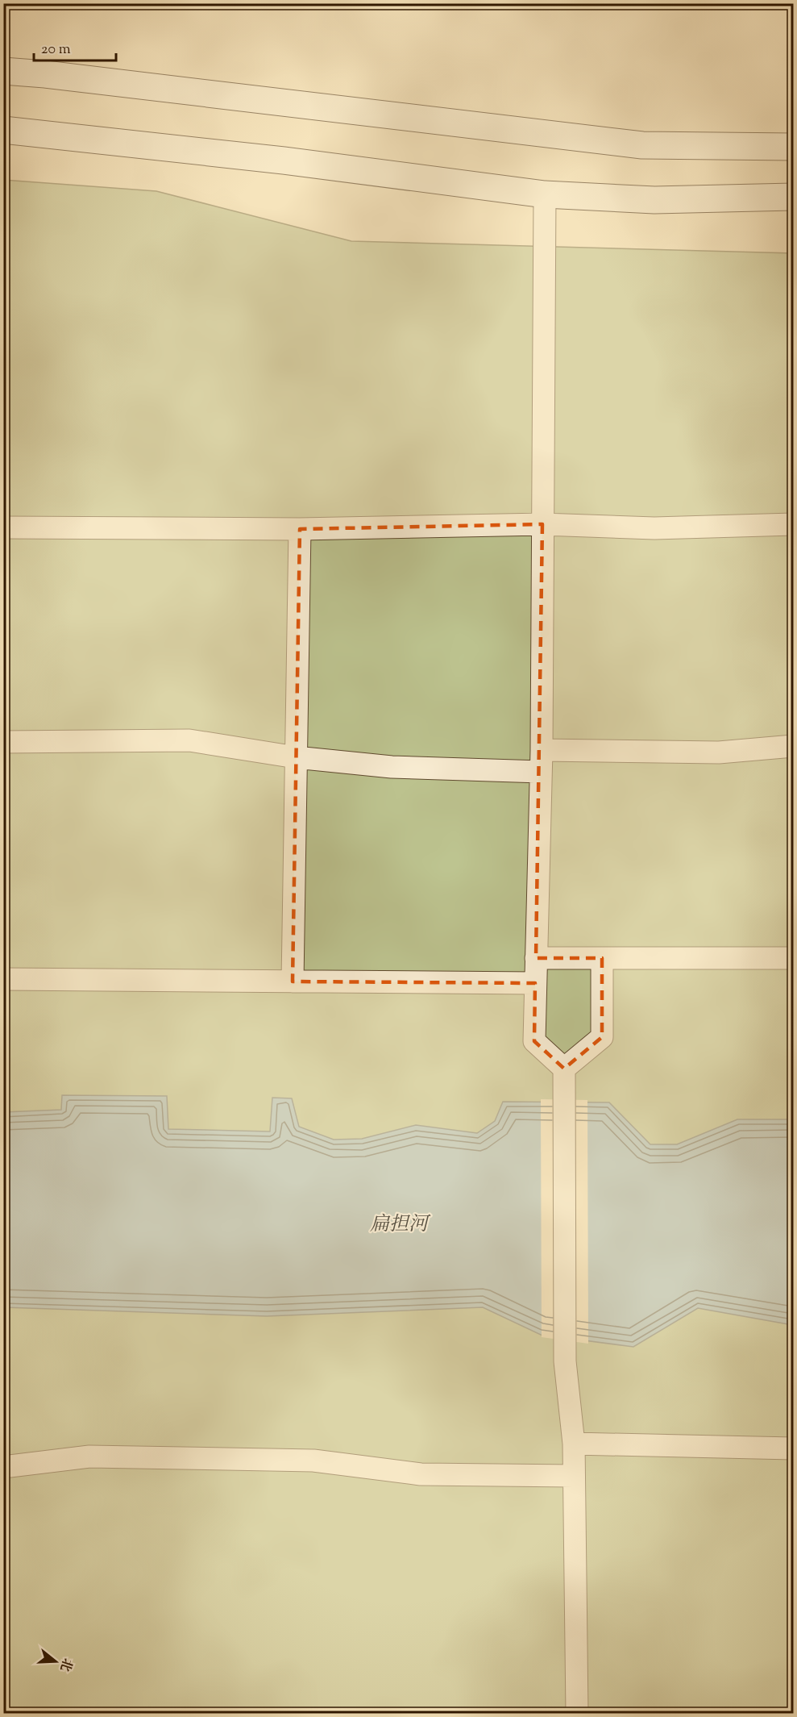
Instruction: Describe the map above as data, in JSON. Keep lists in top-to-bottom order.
{
  "water": ["扁担河"],
  "scale_bar": "20 m",
  "north": "right"
}
